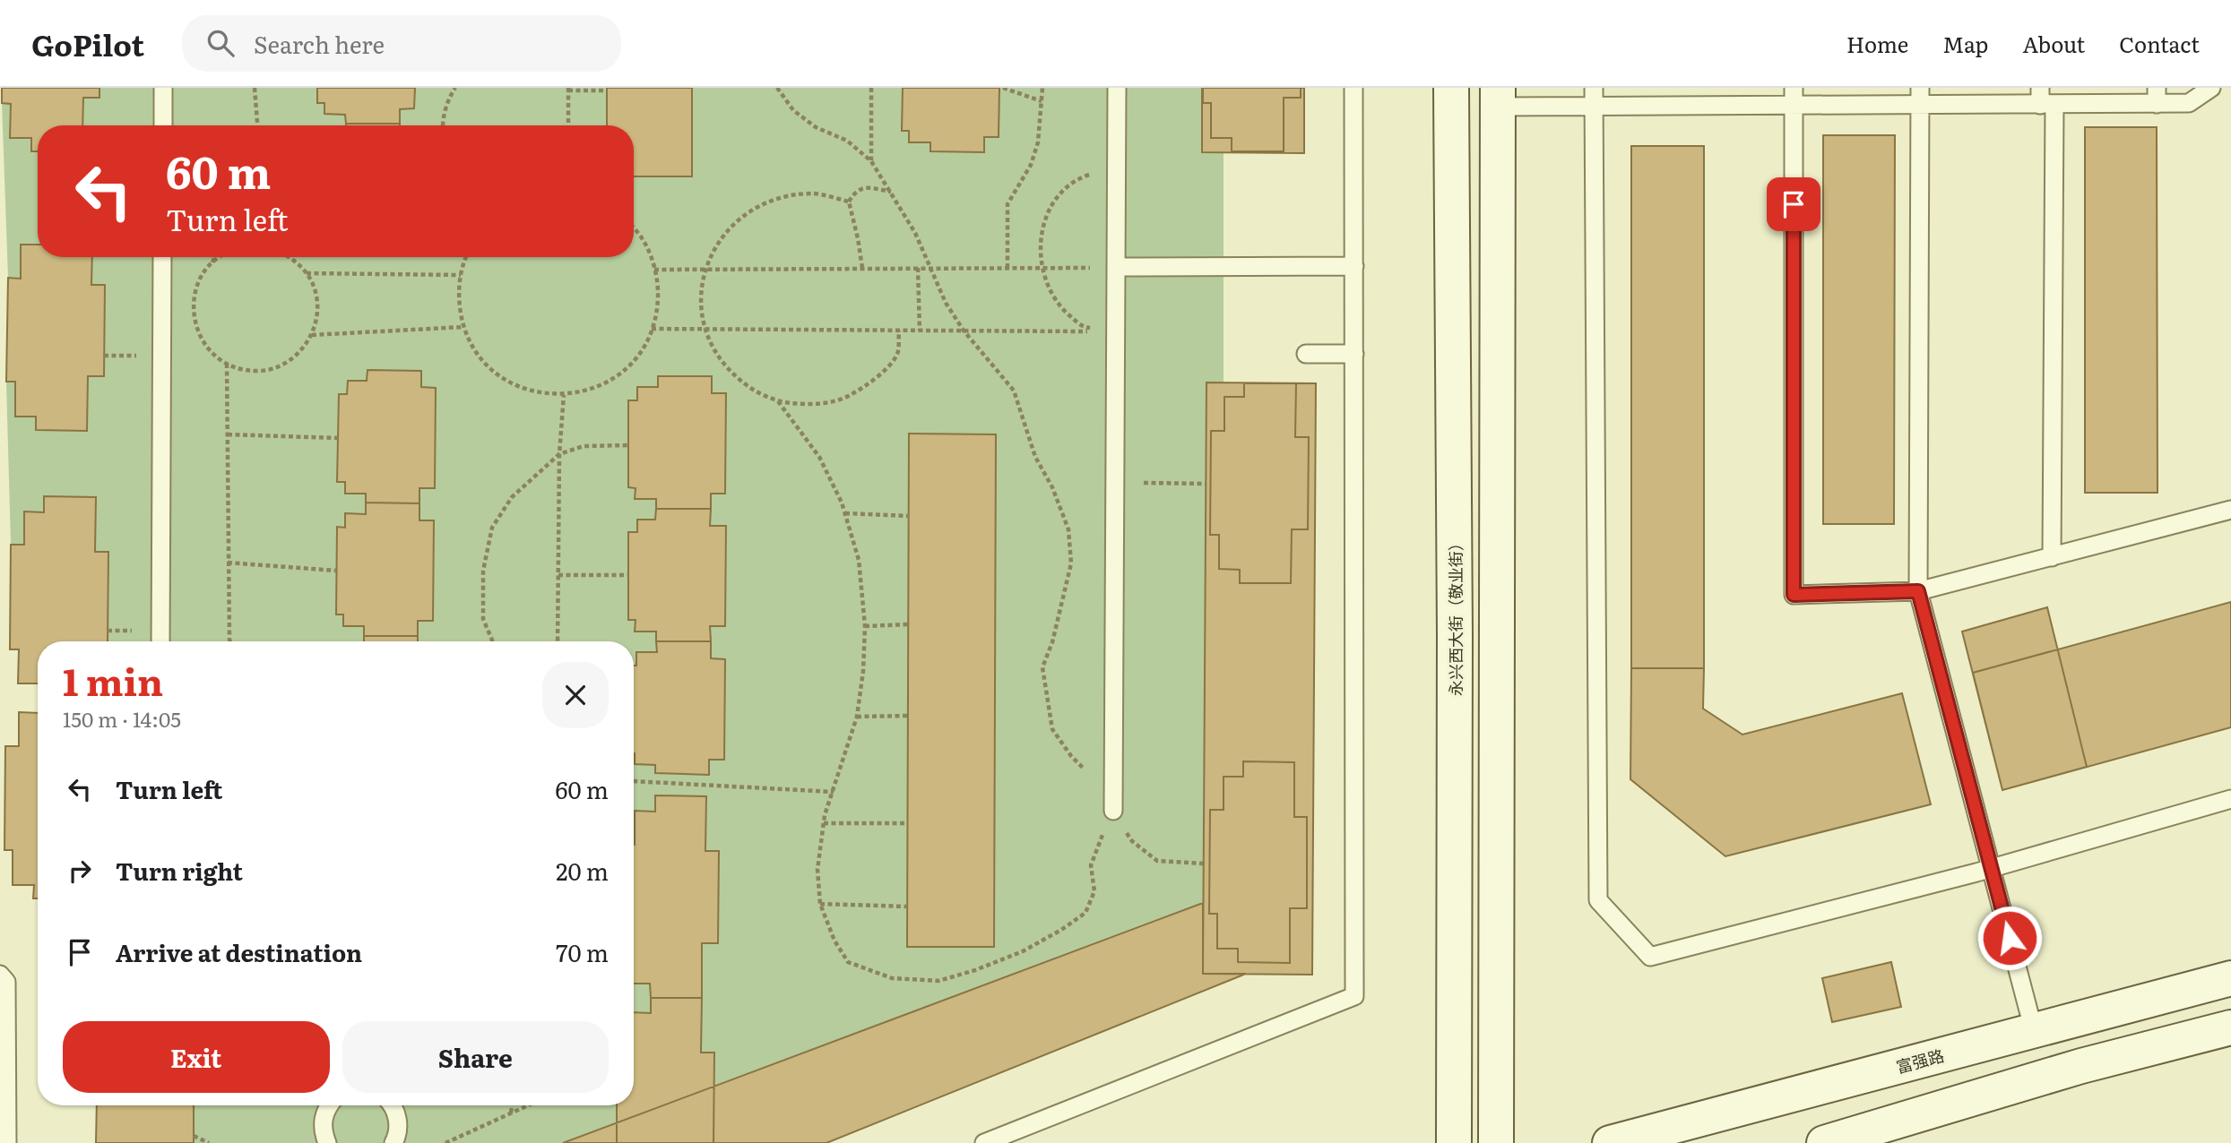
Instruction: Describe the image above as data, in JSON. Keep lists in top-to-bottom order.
{
  "streets": {
    "main road": ["永兴西大街（敬业街）", "富强路"]
  },
  "page": {
    "header": "GoPilot",
    "search": "Search here",
    "nav": [
      "Home",
      "Map",
      "About",
      "Contact"
    ],
    "turn": ["60 m", "Turn left"],
    "heading": ["1 min", "150 m · 14:05"],
    "list": [
      {
        "name": "Turn left",
        "value": "60 m"
      },
      {
        "name": "Turn right",
        "value": "20 m"
      },
      {
        "name": "Arrive at destination",
        "value": "70 m"
      }
    ],
    "buttons": ["Exit", "Share"]
  }
}
